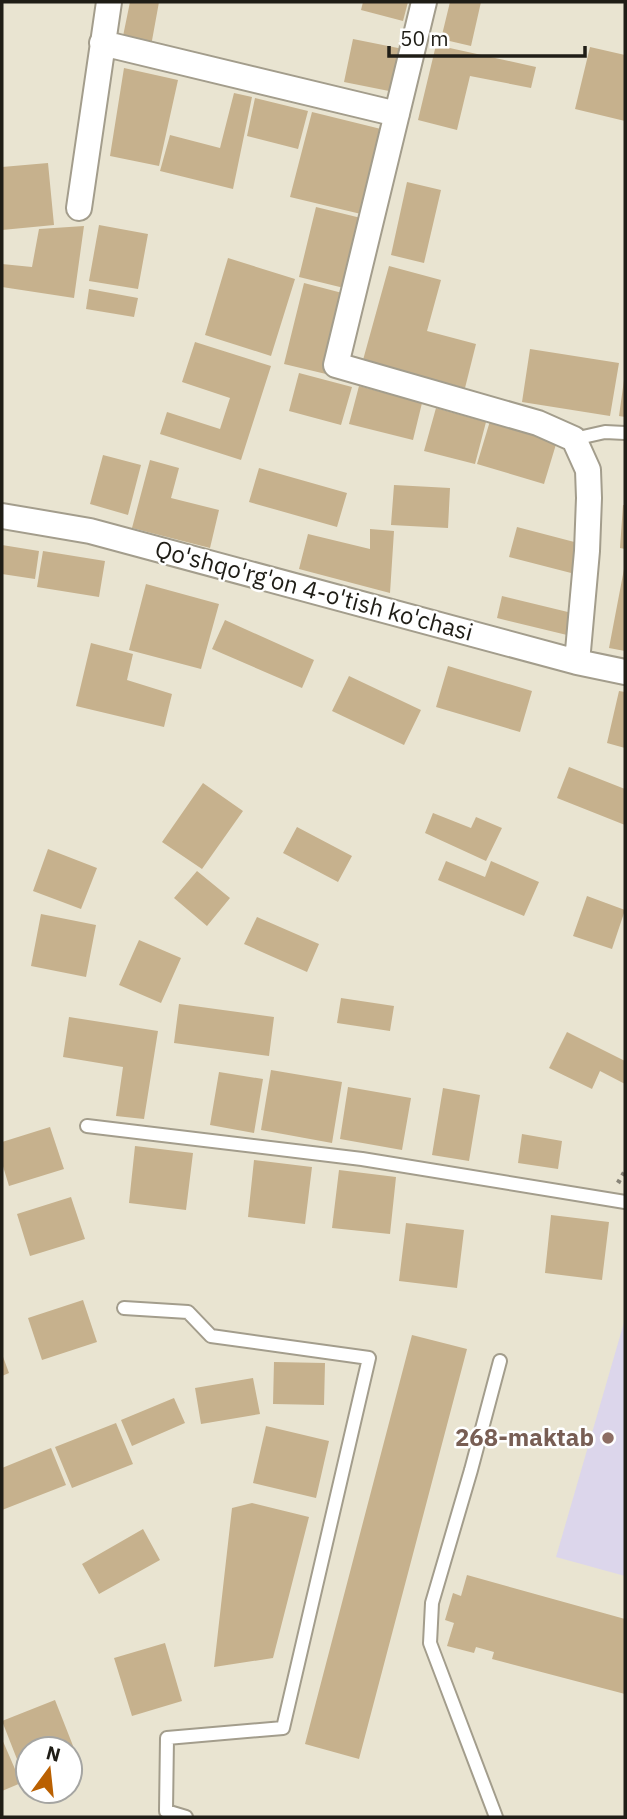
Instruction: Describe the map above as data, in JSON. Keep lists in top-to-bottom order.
{
  "streets": {
    "street": ["Qo'shqo'rg'on 4-o'tish ko'chasi"]
  },
  "places": ["268-maktab"],
  "scale_bar": "50 m",
  "north": "top"
}
